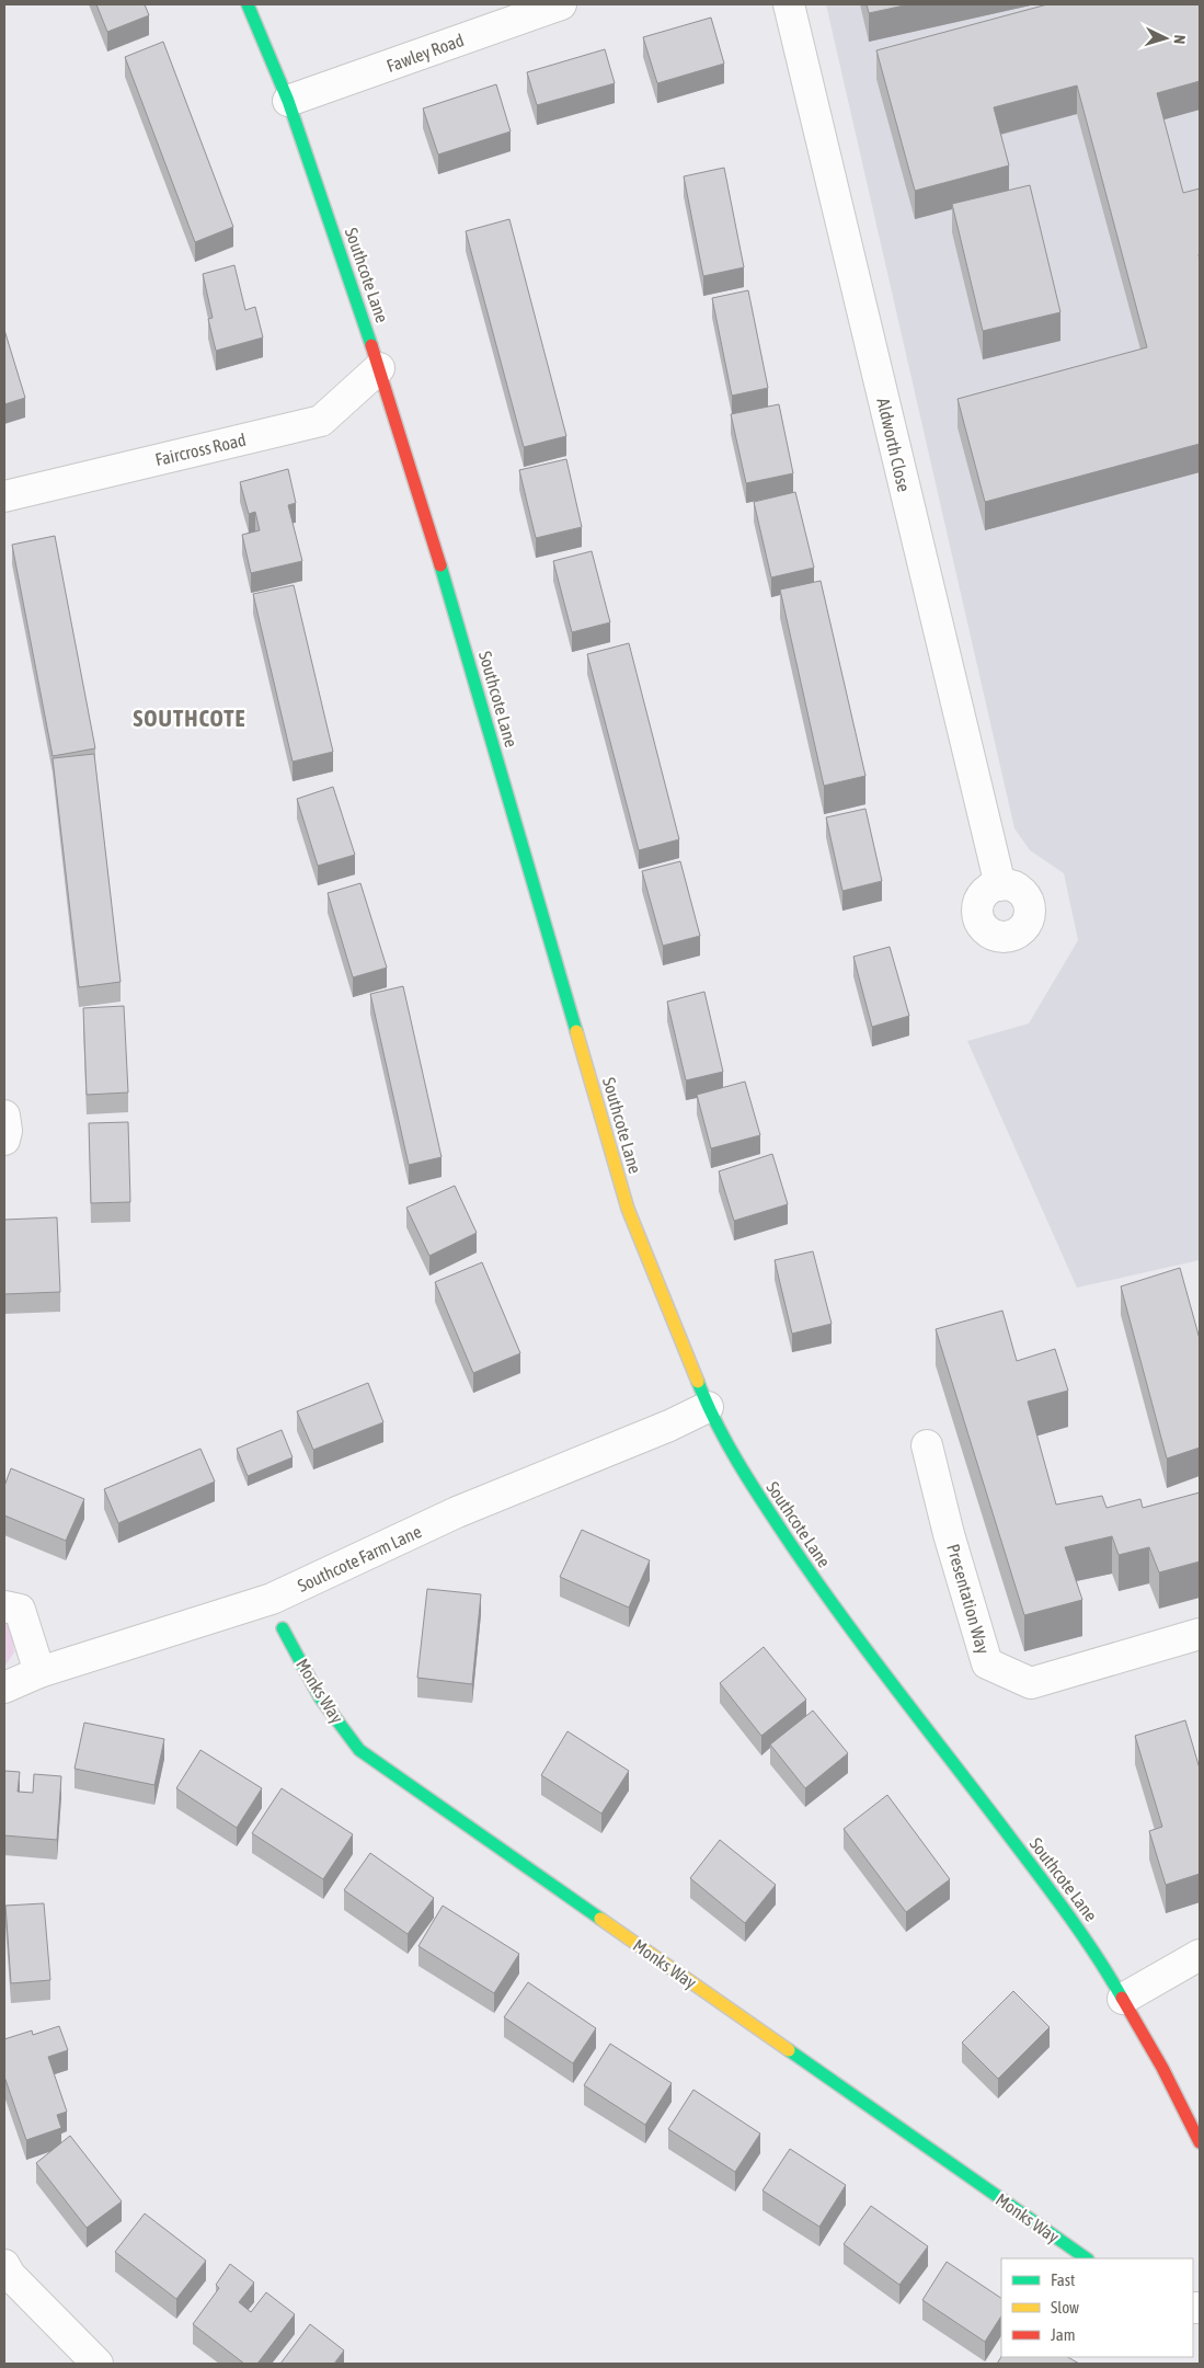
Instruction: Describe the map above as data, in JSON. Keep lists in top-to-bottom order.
{
  "streets": {
    "street": [
      "Fawley Road",
      "Southcote Lane",
      "Aldworth Close",
      "Faircross Road",
      "Southcote Farm Lane",
      "Presentation Way",
      "Monks Way"
    ]
  },
  "crossings": [
    ["Fawley Road", "Southcote Lane"],
    ["Southcote Lane", "Faircross Road"],
    ["Southcote Lane", "Southcote Farm Lane"]
  ],
  "districts": ["SOUTHCOTE"],
  "legend": ["Fast", "Slow", "Jam"],
  "north": "right"
}
